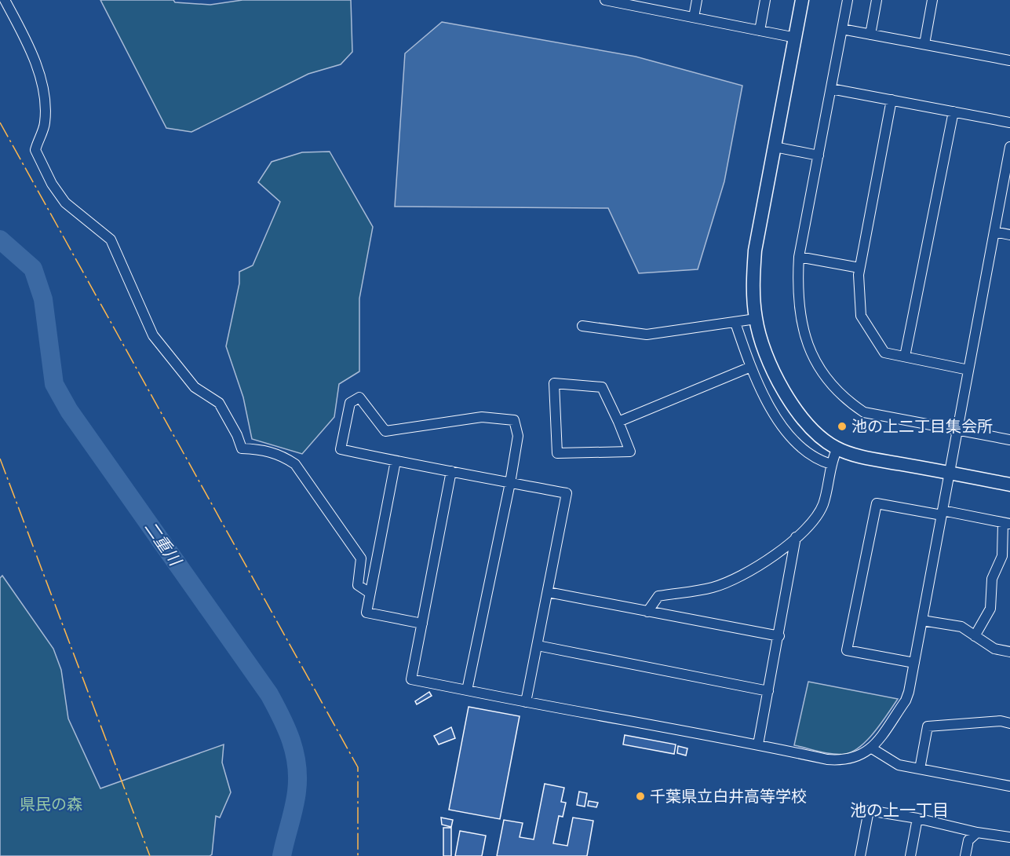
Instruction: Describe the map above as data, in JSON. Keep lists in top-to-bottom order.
{
  "districts": ["池の上一丁目"],
  "water": ["二重川"],
  "parks": ["県民の森"],
  "places": ["池の上二丁目集会所", "千葉県立白井高等学校"]
}
